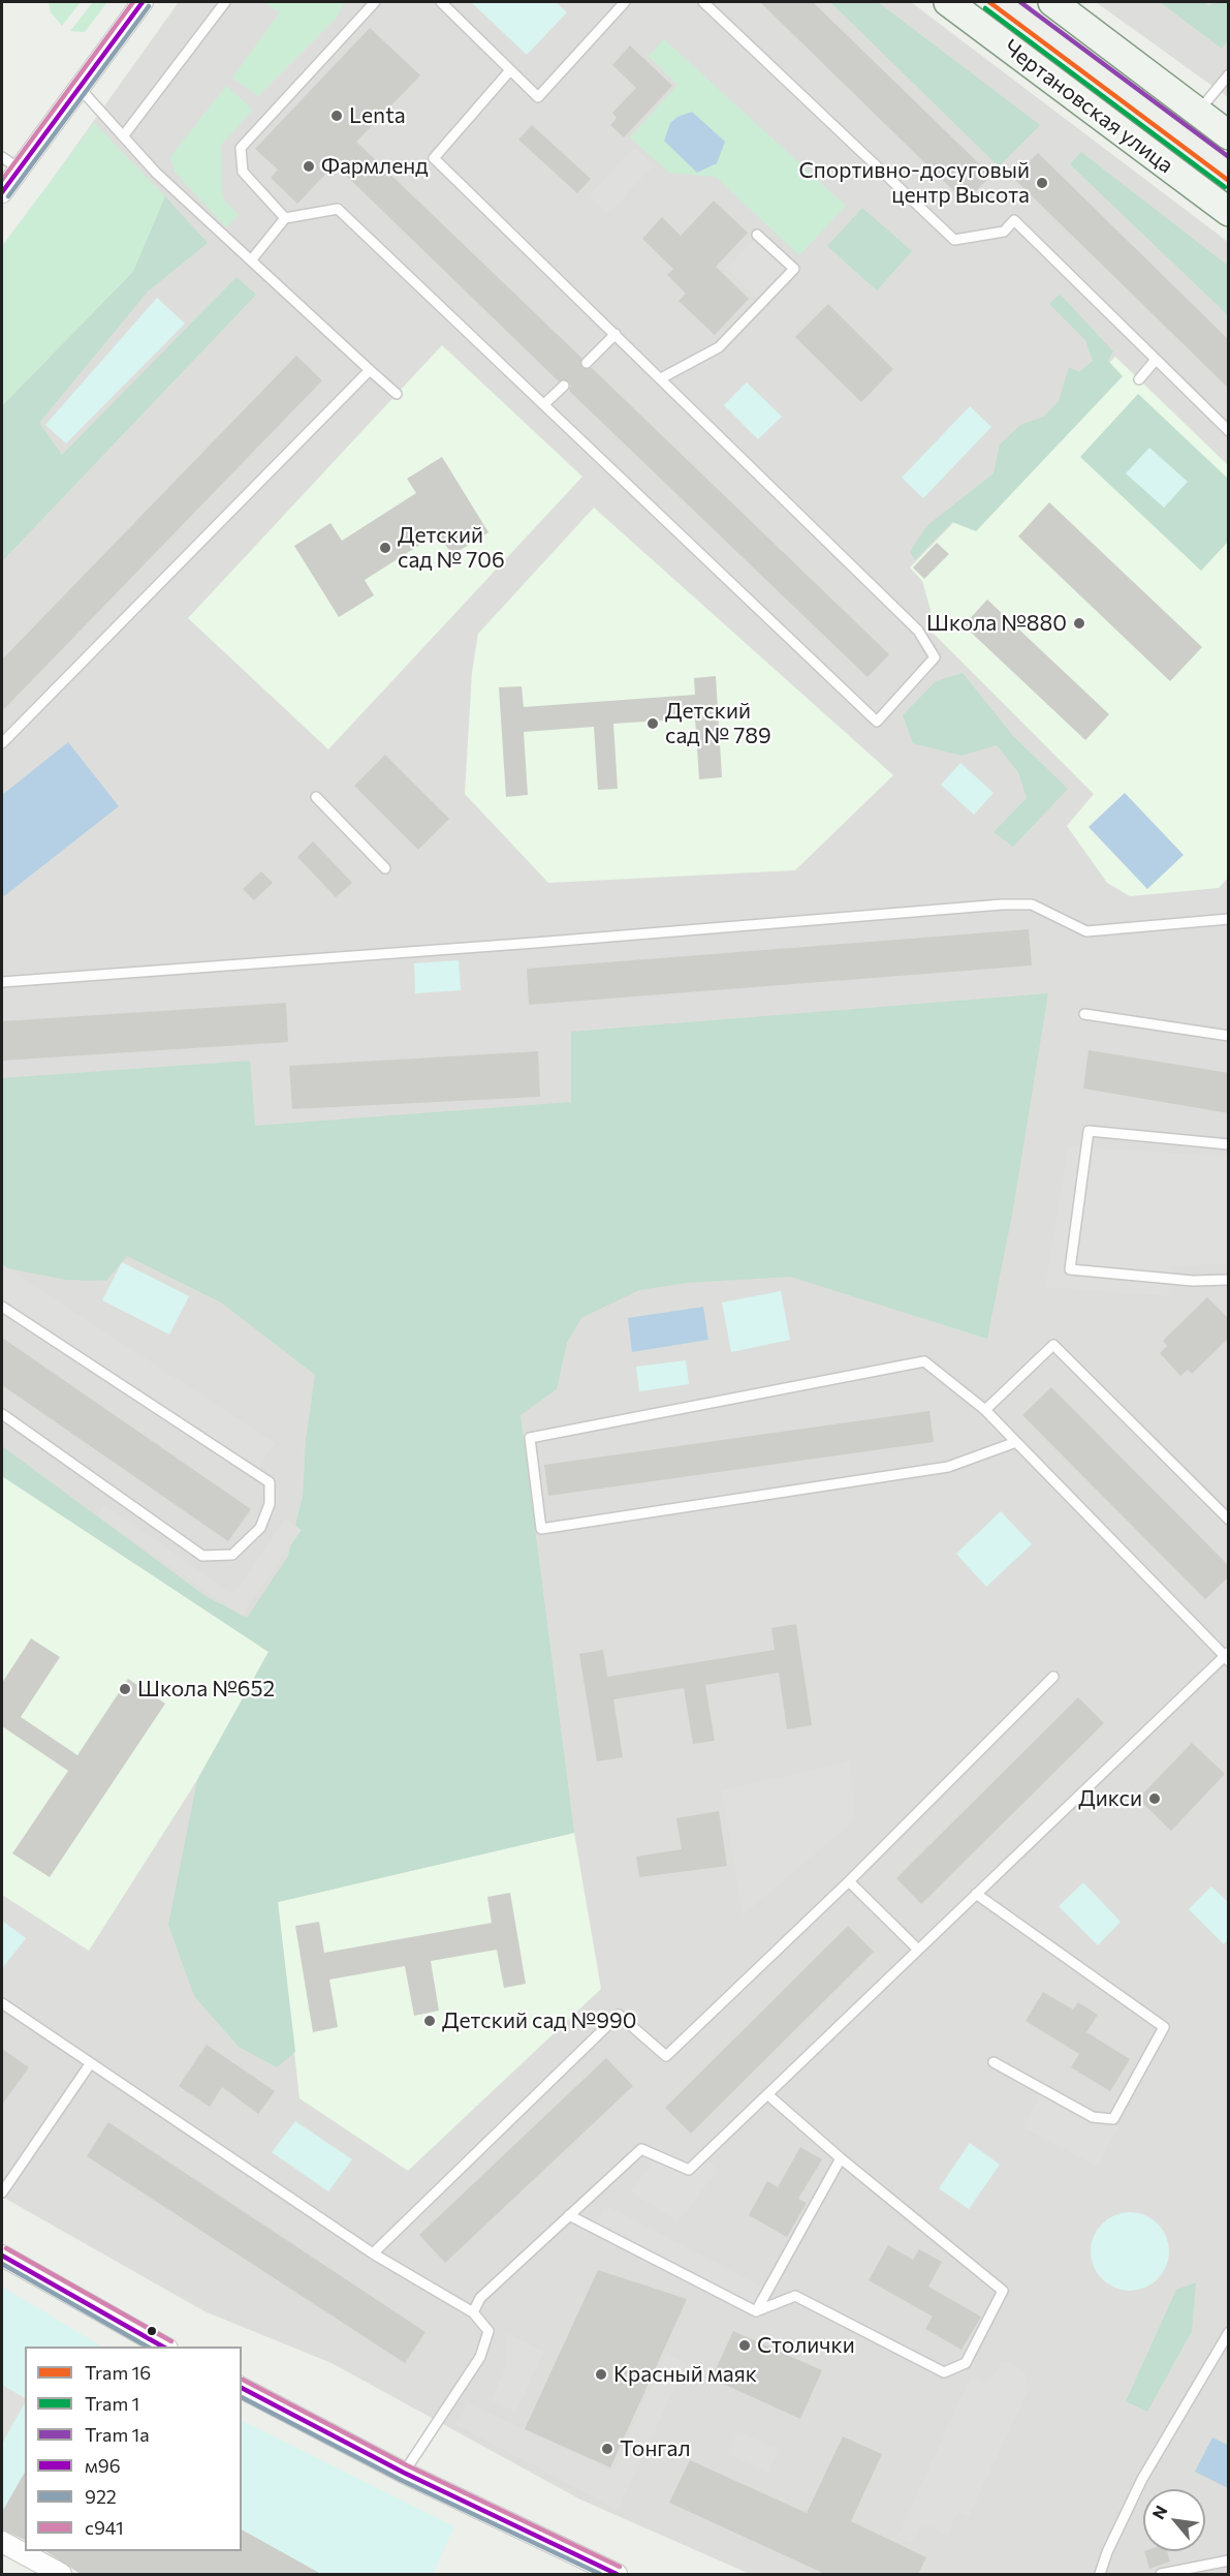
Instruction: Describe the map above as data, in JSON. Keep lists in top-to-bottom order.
{
  "streets": {
    "main road": ["Чертановская улица"]
  },
  "places": [
    "Lenta",
    "Фармленд",
    "Спортивно-досуговый центр Высота",
    "Детский сад № 706",
    "Школа №880",
    "Детский сад № 789",
    "Школа №652",
    "Дикси",
    "Детский сад №990",
    "Столички",
    "Красный маяк",
    "Тонгал"
  ],
  "lines": [
    "tram line 16",
    "tram line 1а",
    "transit line м96",
    "transit line с941",
    "transit line 922",
    "tram line 1"
  ],
  "legend": [
    "Tram 16",
    "Tram 1",
    "Tram 1а",
    "м96",
    "922",
    "с941"
  ],
  "north": "top left"
}
